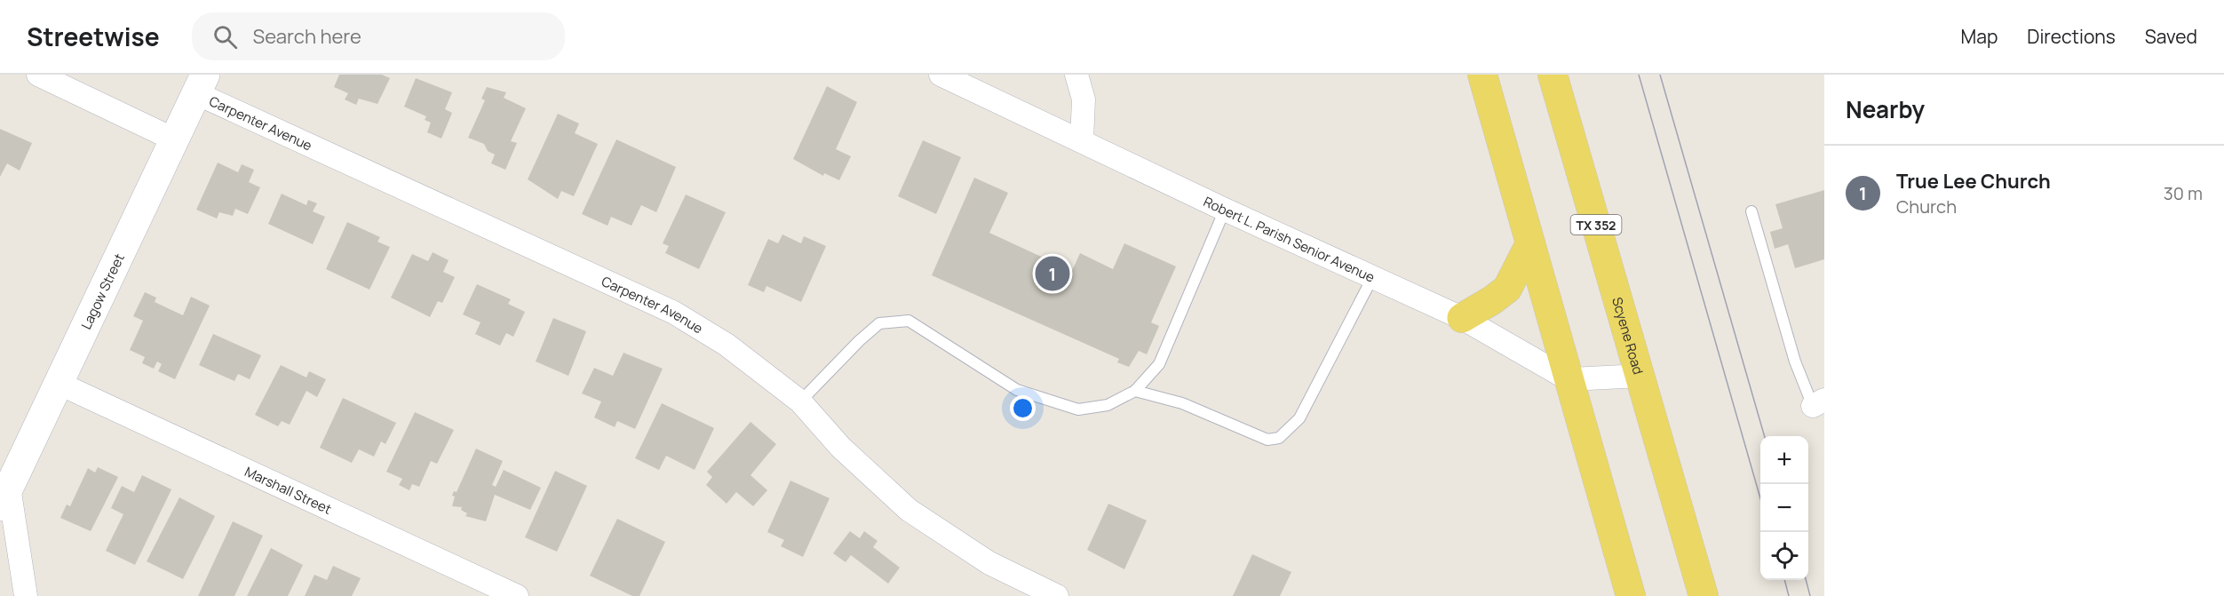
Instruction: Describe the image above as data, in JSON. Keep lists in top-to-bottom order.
{
  "streets": {
    "main road": ["TX 352", "Scyene Road"],
    "street": [
      "Carpenter Avenue",
      "Robert L. Parish Senior Avenue",
      "Lagow Street",
      "Marshall Street"
    ]
  },
  "crossings": [
    ["Carpenter Avenue", "Lagow Street"],
    ["Lagow Street", "Marshall Street"]
  ],
  "page": {
    "header": "Streetwise",
    "search": "Search here",
    "nav": ["Map", "Directions", "Saved"],
    "heading": "Nearby",
    "list": [
      {
        "mark": "1",
        "name": "True Lee Church",
        "note": "Church",
        "value": "30 m"
      }
    ],
    "pins": "1",
    "map_buttons": ["+", "−"]
  }
}
